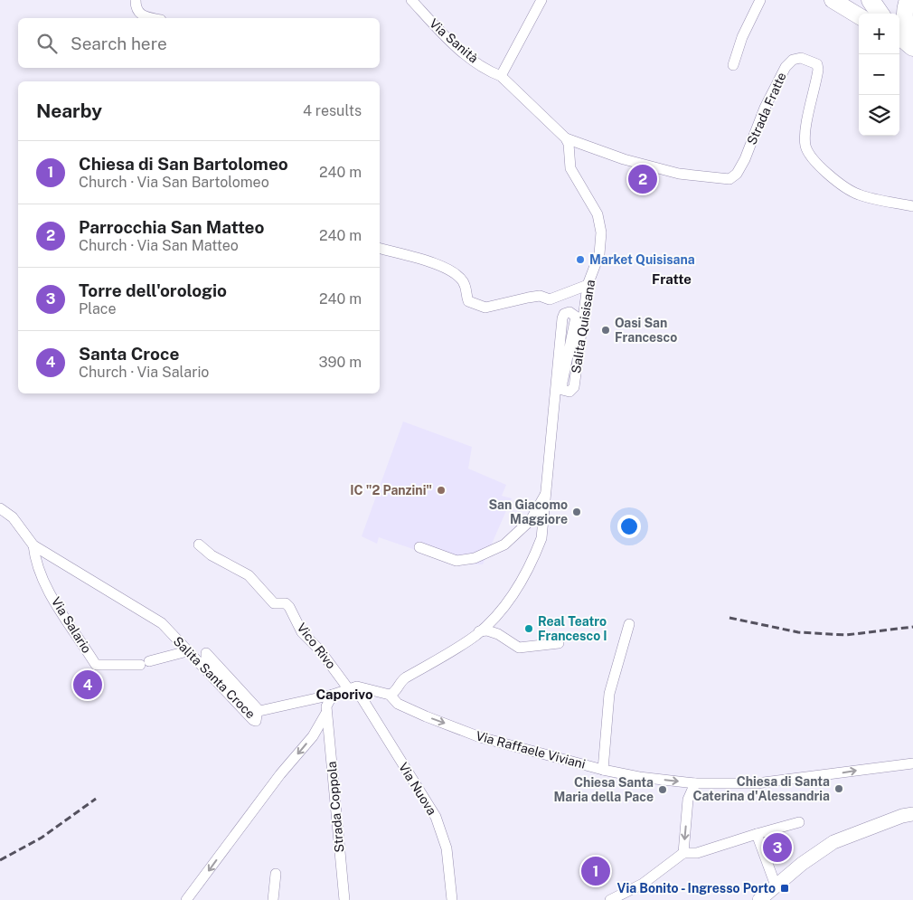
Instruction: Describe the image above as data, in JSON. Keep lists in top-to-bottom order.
{
  "streets": {
    "street": [
      "Via Sanità",
      "Strada Fratte",
      "Salita Quisisana",
      "Via Salario",
      "Vico Rivo",
      "Salita Santa Croce",
      "Via Raffaele Viviani",
      "Via Nuova",
      "Strada Coppola"
    ]
  },
  "crossings": [
    ["Strada Fratte", "Salita Quisisana"],
    ["Salita Quisisana", "Via Raffaele Viviani"],
    ["Via Salario", "Salita Santa Croce"],
    ["Vico Rivo", "Via Nuova"]
  ],
  "one_way": ["Via Raffaele Viviani"],
  "districts": ["Fratte", "Caporivo"],
  "places": {
    "other": [
      "Market Quisisana",
      "Oasi San Francesco",
      "IC \"2 Panzini\"",
      "San Giacomo Maggiore",
      "Real Teatro Francesco I",
      "Chiesa di Santa Caterina d'Alessandria",
      "Chiesa Santa Maria della Pace"
    ],
    "transit": ["Via Bonito - Ingresso Porto"]
  },
  "page": {
    "map_buttons": ["+", "−"],
    "search": "Search here",
    "heading": ["Nearby", "4 results"],
    "list": [
      {
        "mark": "1",
        "name": "Chiesa di San Bartolomeo",
        "note": "Church · Via San Bartolomeo",
        "value": "240 m"
      },
      {
        "mark": "2",
        "name": "Parrocchia San Matteo",
        "note": "Church · Via San Matteo",
        "value": "240 m"
      },
      {
        "mark": "3",
        "name": "Torre dell'orologio",
        "note": "Place",
        "value": "240 m"
      },
      {
        "mark": "4",
        "name": "Santa Croce",
        "note": "Church · Via Salario",
        "value": "390 m"
      }
    ],
    "pins": [
      "2",
      "4",
      "3",
      "1"
    ]
  }
}
